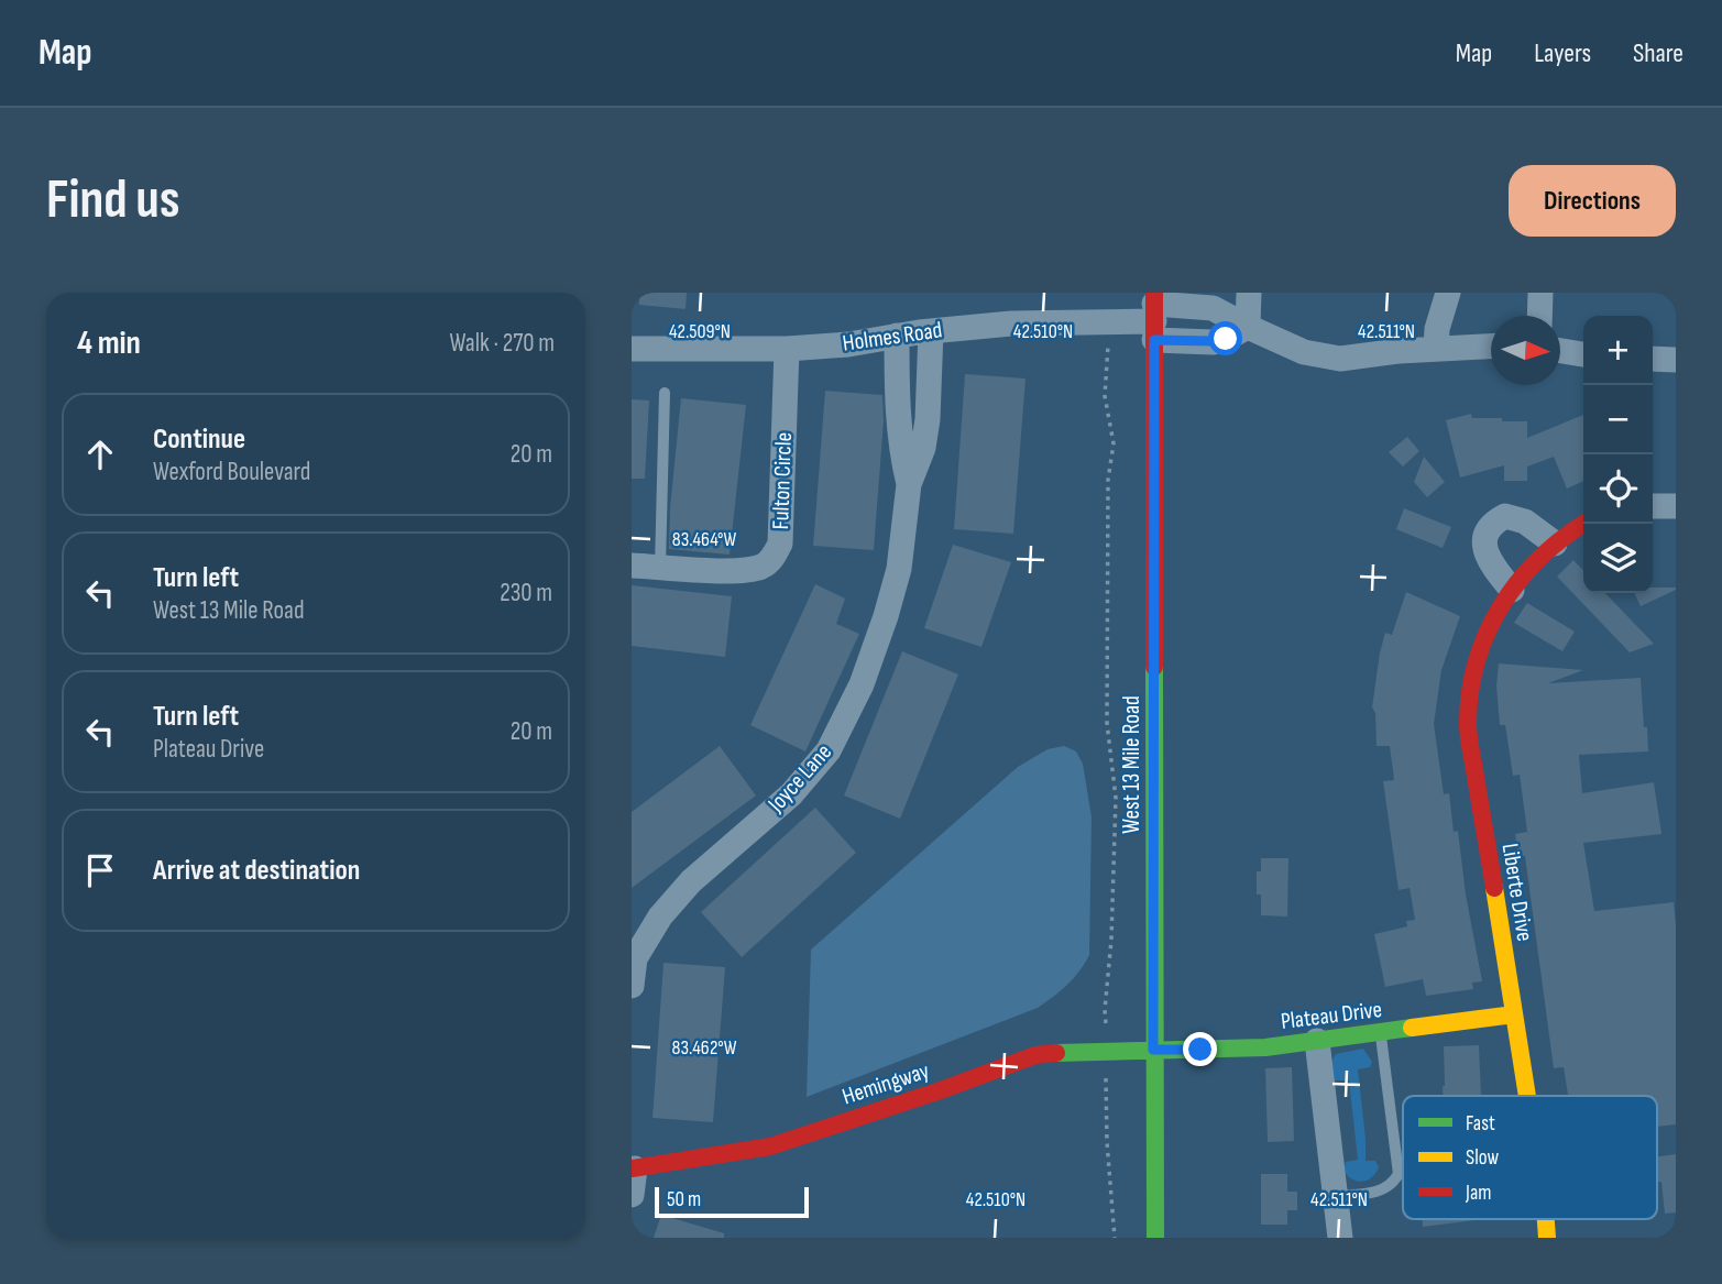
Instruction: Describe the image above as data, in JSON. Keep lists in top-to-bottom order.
{
  "streets": {
    "street": [
      "Holmes Road",
      "Fulton Circle",
      "West 13 Mile Road",
      "Joyce Lane",
      "Liberte Drive",
      "Plateau Drive",
      "Hemingway"
    ]
  },
  "crossings": [
    ["Holmes Road", "Fulton Circle"],
    ["Holmes Road", "West 13 Mile Road"],
    ["Holmes Road", "Joyce Lane"],
    ["West 13 Mile Road", "Plateau Drive"],
    ["West 13 Mile Road", "Hemingway"],
    ["Liberte Drive", "Plateau Drive"],
    ["Plateau Drive", "Hemingway"]
  ],
  "legend": ["Fast", "Slow", "Jam"],
  "scale_bar": "50 m",
  "north": "right",
  "page": {
    "header": "Map",
    "nav": ["Map", "Layers", "Share"],
    "buttons": "Directions",
    "title": "Find us",
    "heading": ["4 min", "Walk · 270 m"],
    "map_buttons": ["+", "−"],
    "list": [
      ["Continue", "Wexford Boulevard", "20 m"],
      ["Turn left", "West 13 Mile Road", "230 m"],
      ["Turn left", "Plateau Drive", "20 m"],
      "Arrive at destination"
    ],
    "scale": "50 m"
  },
  "coordinates": [
    "42.509°N",
    "42.510°N",
    "42.511°N",
    "83.464°W",
    "83.462°W"
  ]
}
